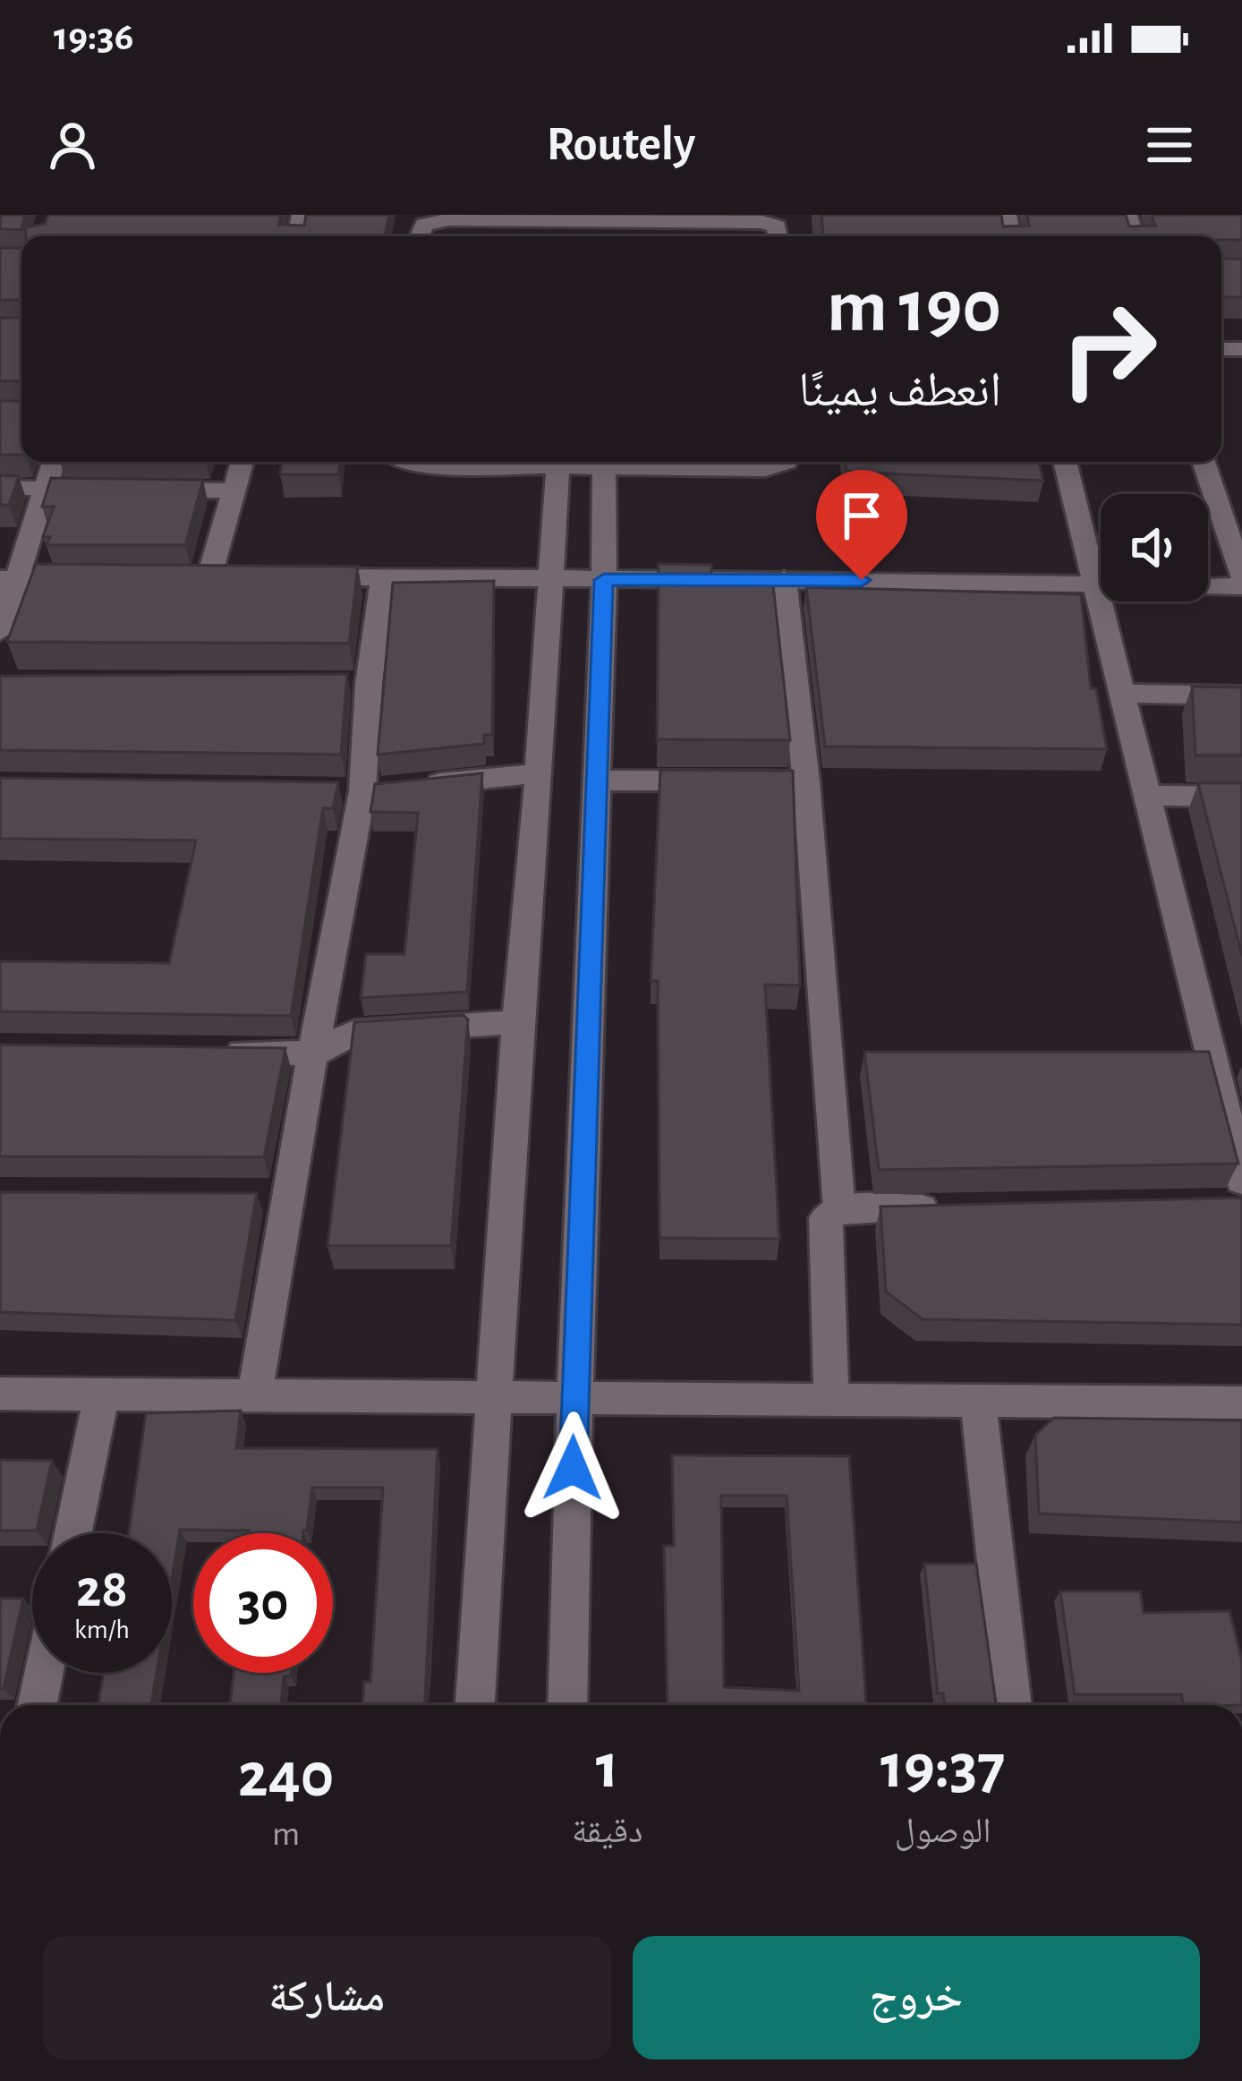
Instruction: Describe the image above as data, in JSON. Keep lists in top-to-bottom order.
{
  "page": {
    "status": "19:36",
    "header": "Routely",
    "turn": ["190 m", "انعطف يمينًا"],
    "speed": "28 km/h",
    "limit": "30",
    "eta": [
      "19:37",
      "الوصول",
      "1",
      "دقيقة",
      "240",
      "m"
    ],
    "buttons": ["خروج", "مشاركة"]
  }
}
